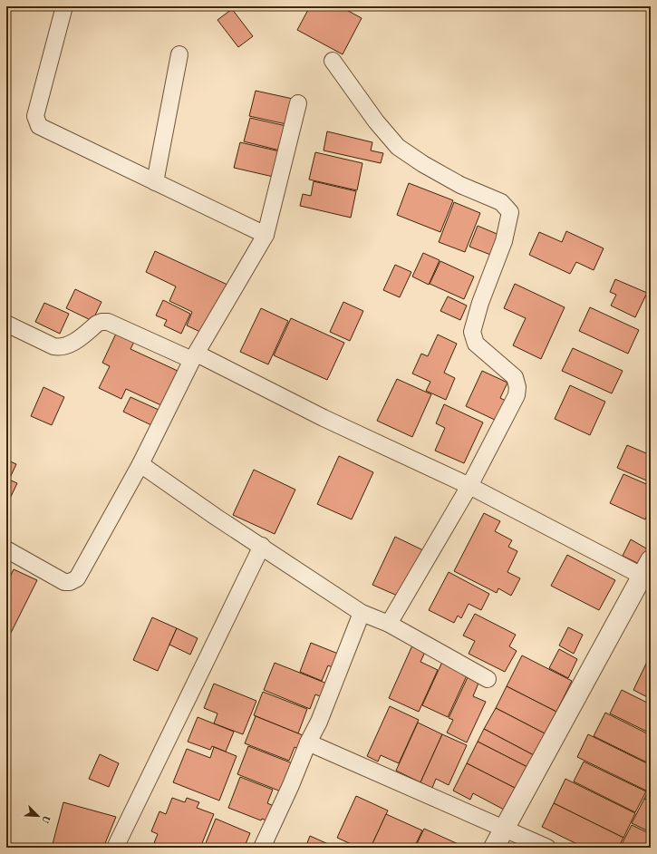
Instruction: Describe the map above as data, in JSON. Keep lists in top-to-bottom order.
{
  "north": "bottom right"
}
